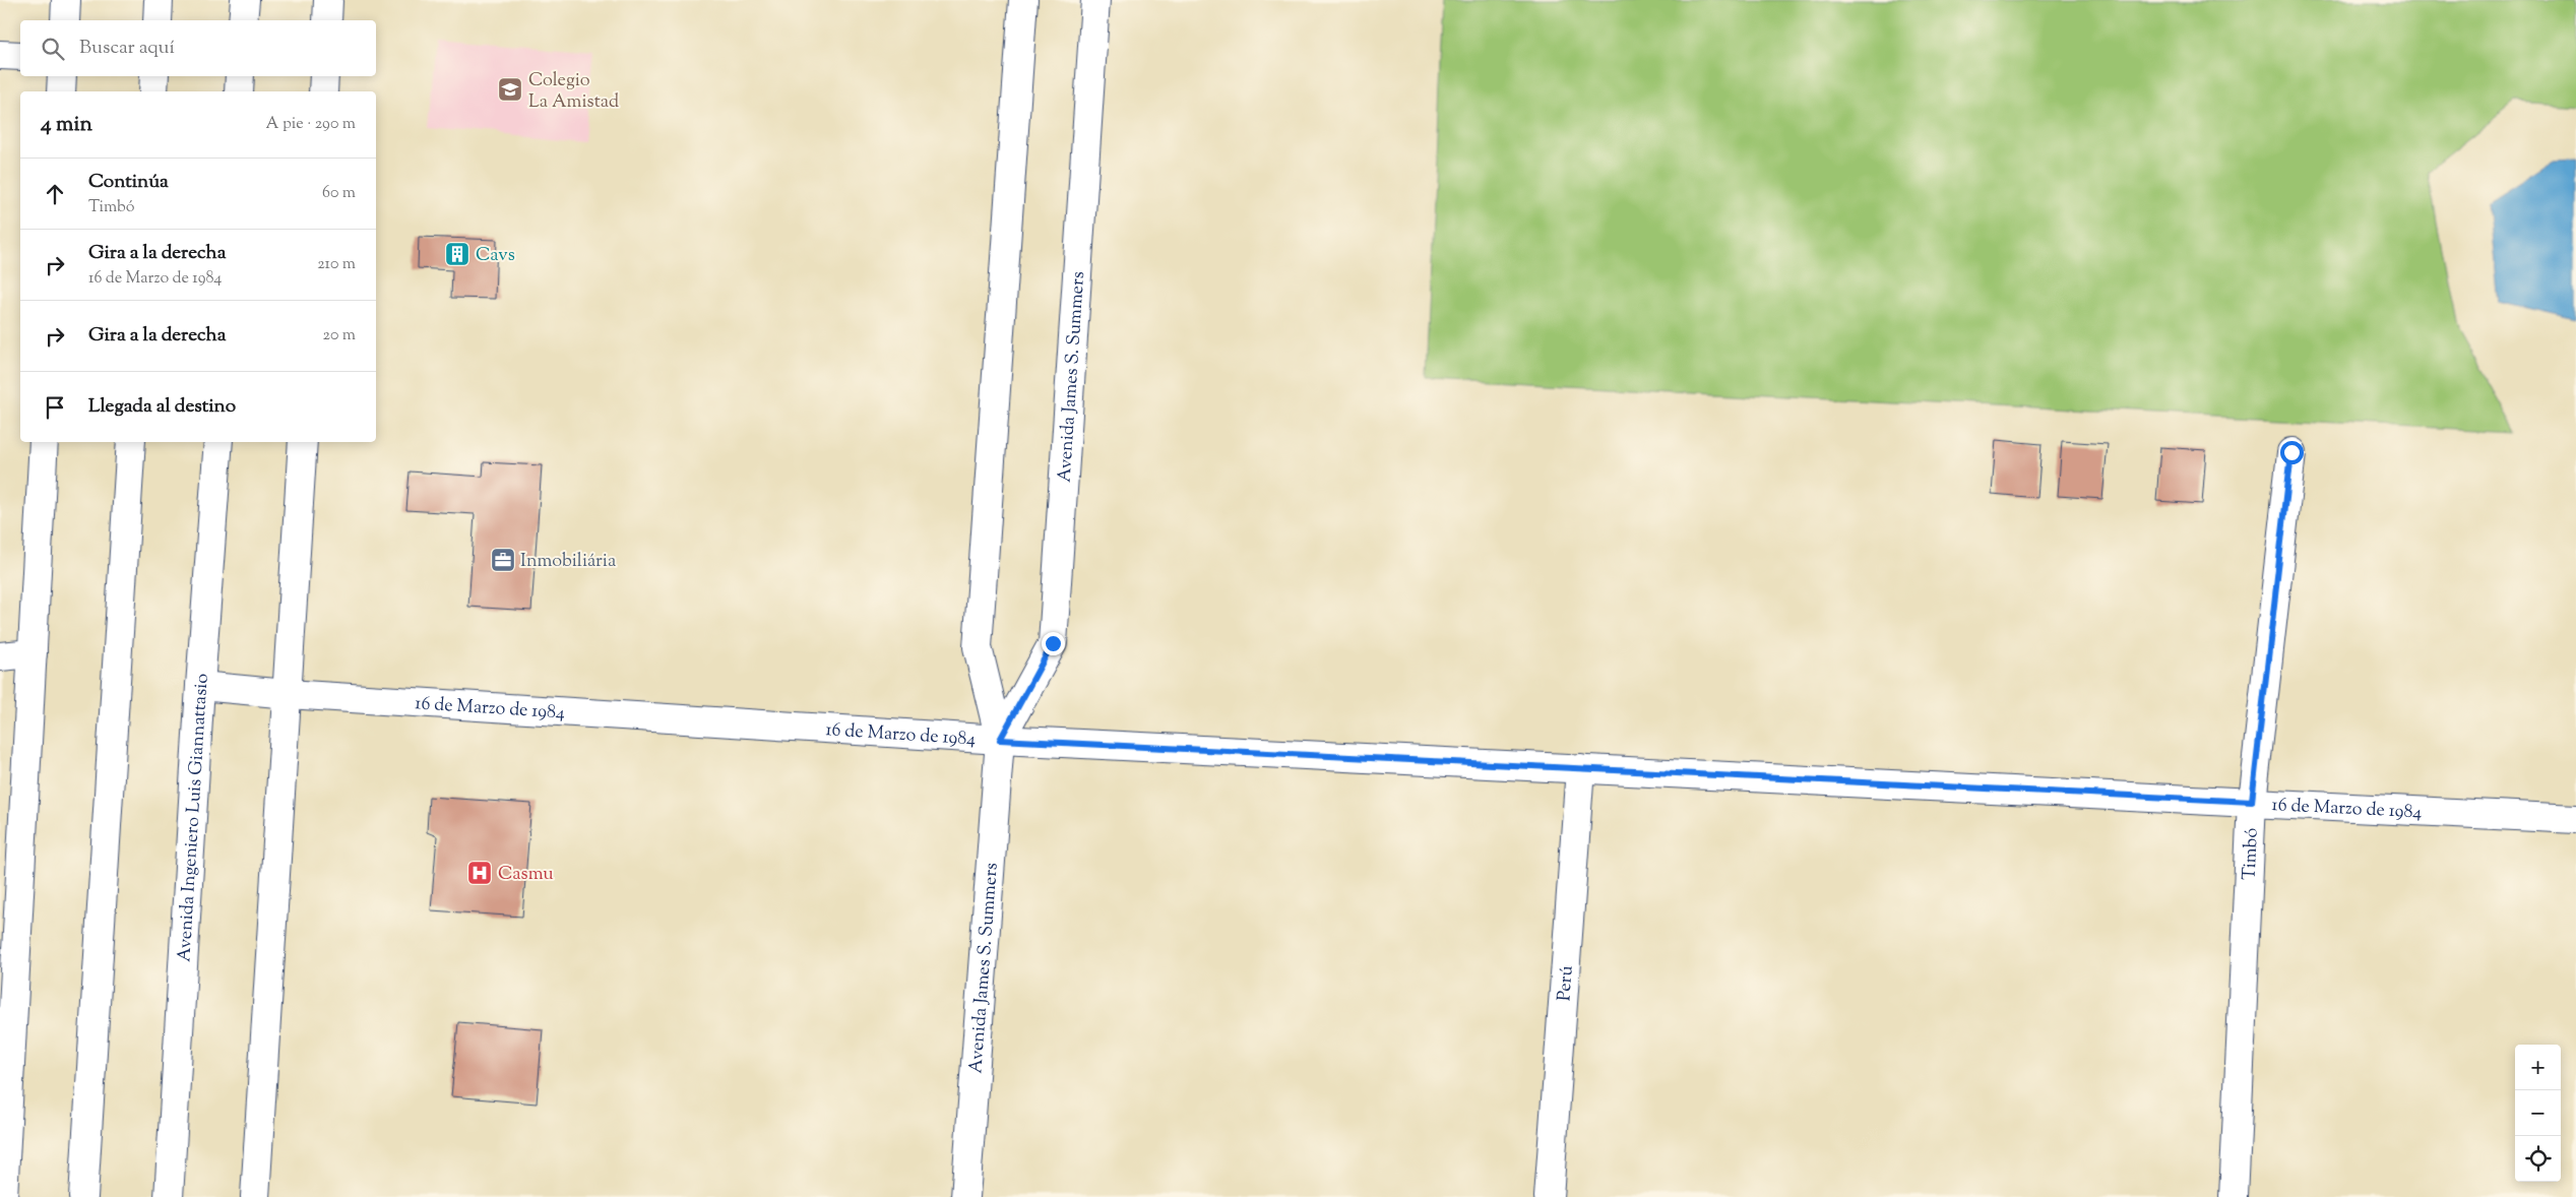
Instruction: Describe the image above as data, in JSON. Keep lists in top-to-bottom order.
{
  "streets": {
    "street": [
      "Avenida James S. Summers",
      "16 de Marzo de 1984",
      "Avenida Ingeniero Luis Giannattasio",
      "Timbó",
      "Perú"
    ]
  },
  "crossings": [
    ["Avenida James S. Summers", "16 de Marzo de 1984"],
    ["16 de Marzo de 1984", "Avenida Ingeniero Luis Giannattasio"],
    ["16 de Marzo de 1984", "Timbó"],
    ["16 de Marzo de 1984", "Perú"]
  ],
  "places": {
    "school or university": ["Colegio La Amistad"],
    "building": ["Cavs"],
    "office": ["Inmobiliária"],
    "hospital": ["Casmu"]
  },
  "page": {
    "search": "Buscar aquí",
    "heading": ["4 min", "A pie · 290 m"],
    "list": [
      ["Continúa", "Timbó", "60 m"],
      ["Gira a la derecha", "16 de Marzo de 1984", "210 m"],
      ["Gira a la derecha", "20 m"],
      "Llegada al destino"
    ],
    "map_buttons": ["+", "−"]
  }
}
